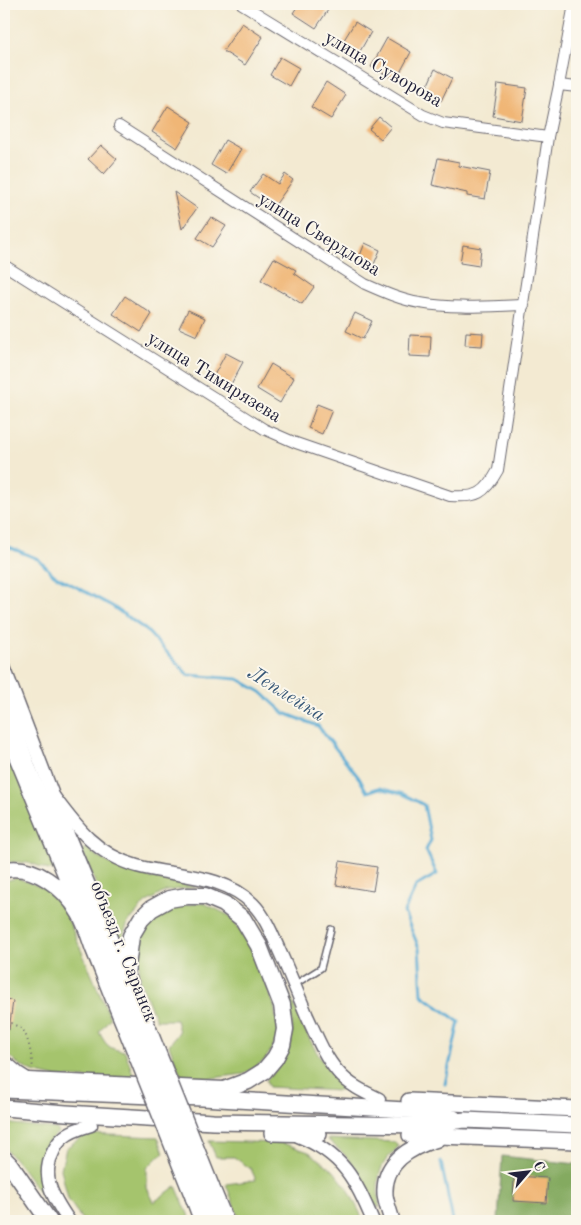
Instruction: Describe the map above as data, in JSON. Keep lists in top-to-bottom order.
{
  "streets": {
    "street": [
      "улица Суворова",
      "улица Свердлова",
      "улица Тимирязева",
      "объезд г. Саранск"
    ]
  },
  "crossings": [
    ["улица Свердлова", "улица Тимирязева"]
  ],
  "water": ["Леплейка"],
  "north": "top right"
}
